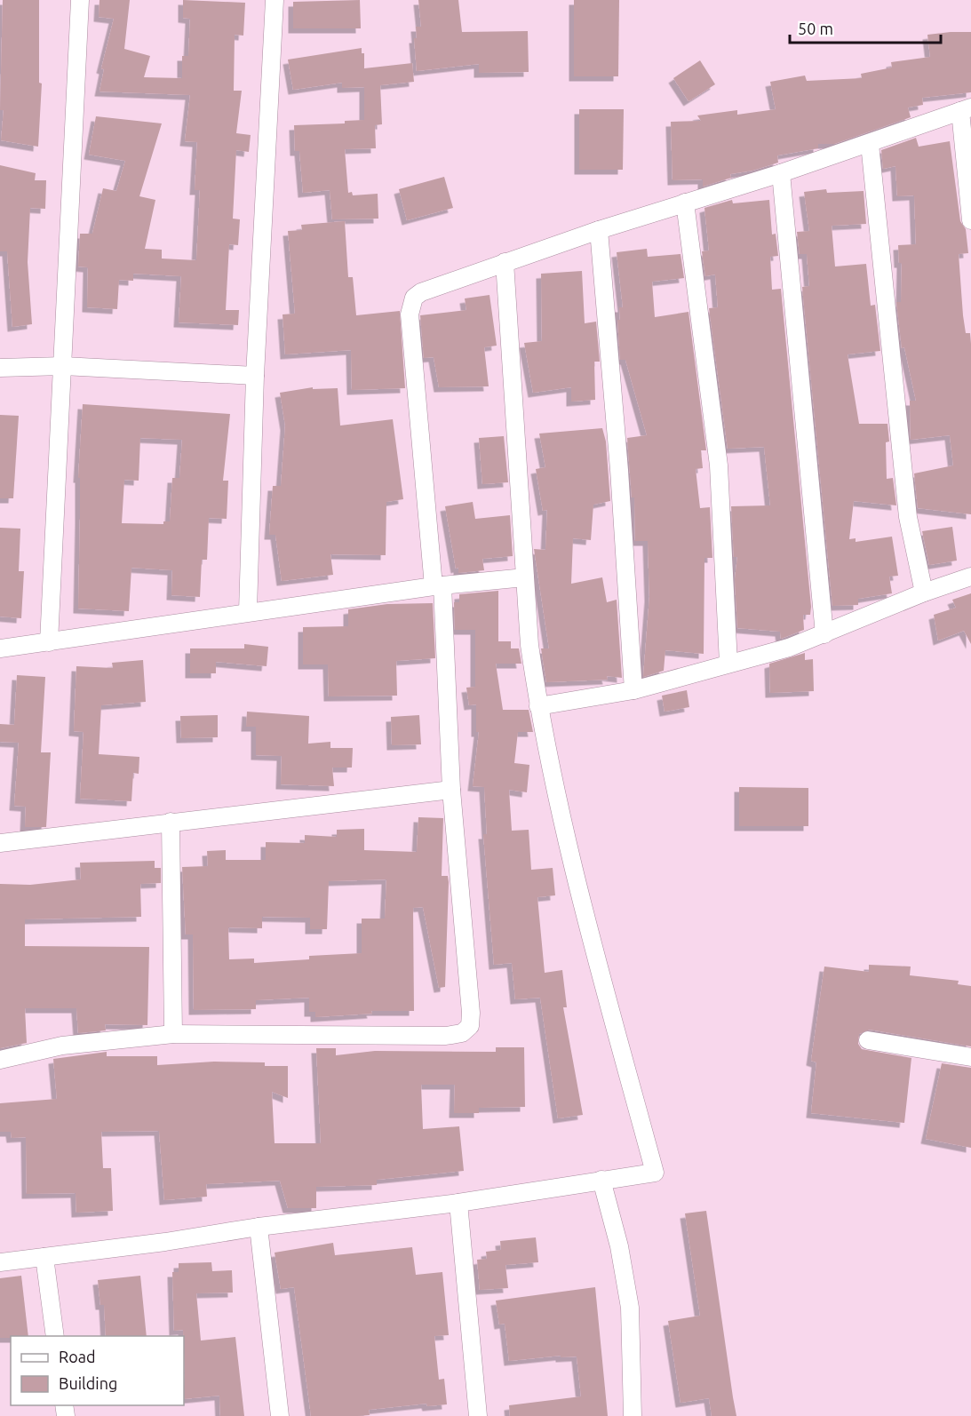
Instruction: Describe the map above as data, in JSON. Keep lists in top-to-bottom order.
{
  "legend": ["Road", "Building"],
  "scale_bar": "50 m"
}
